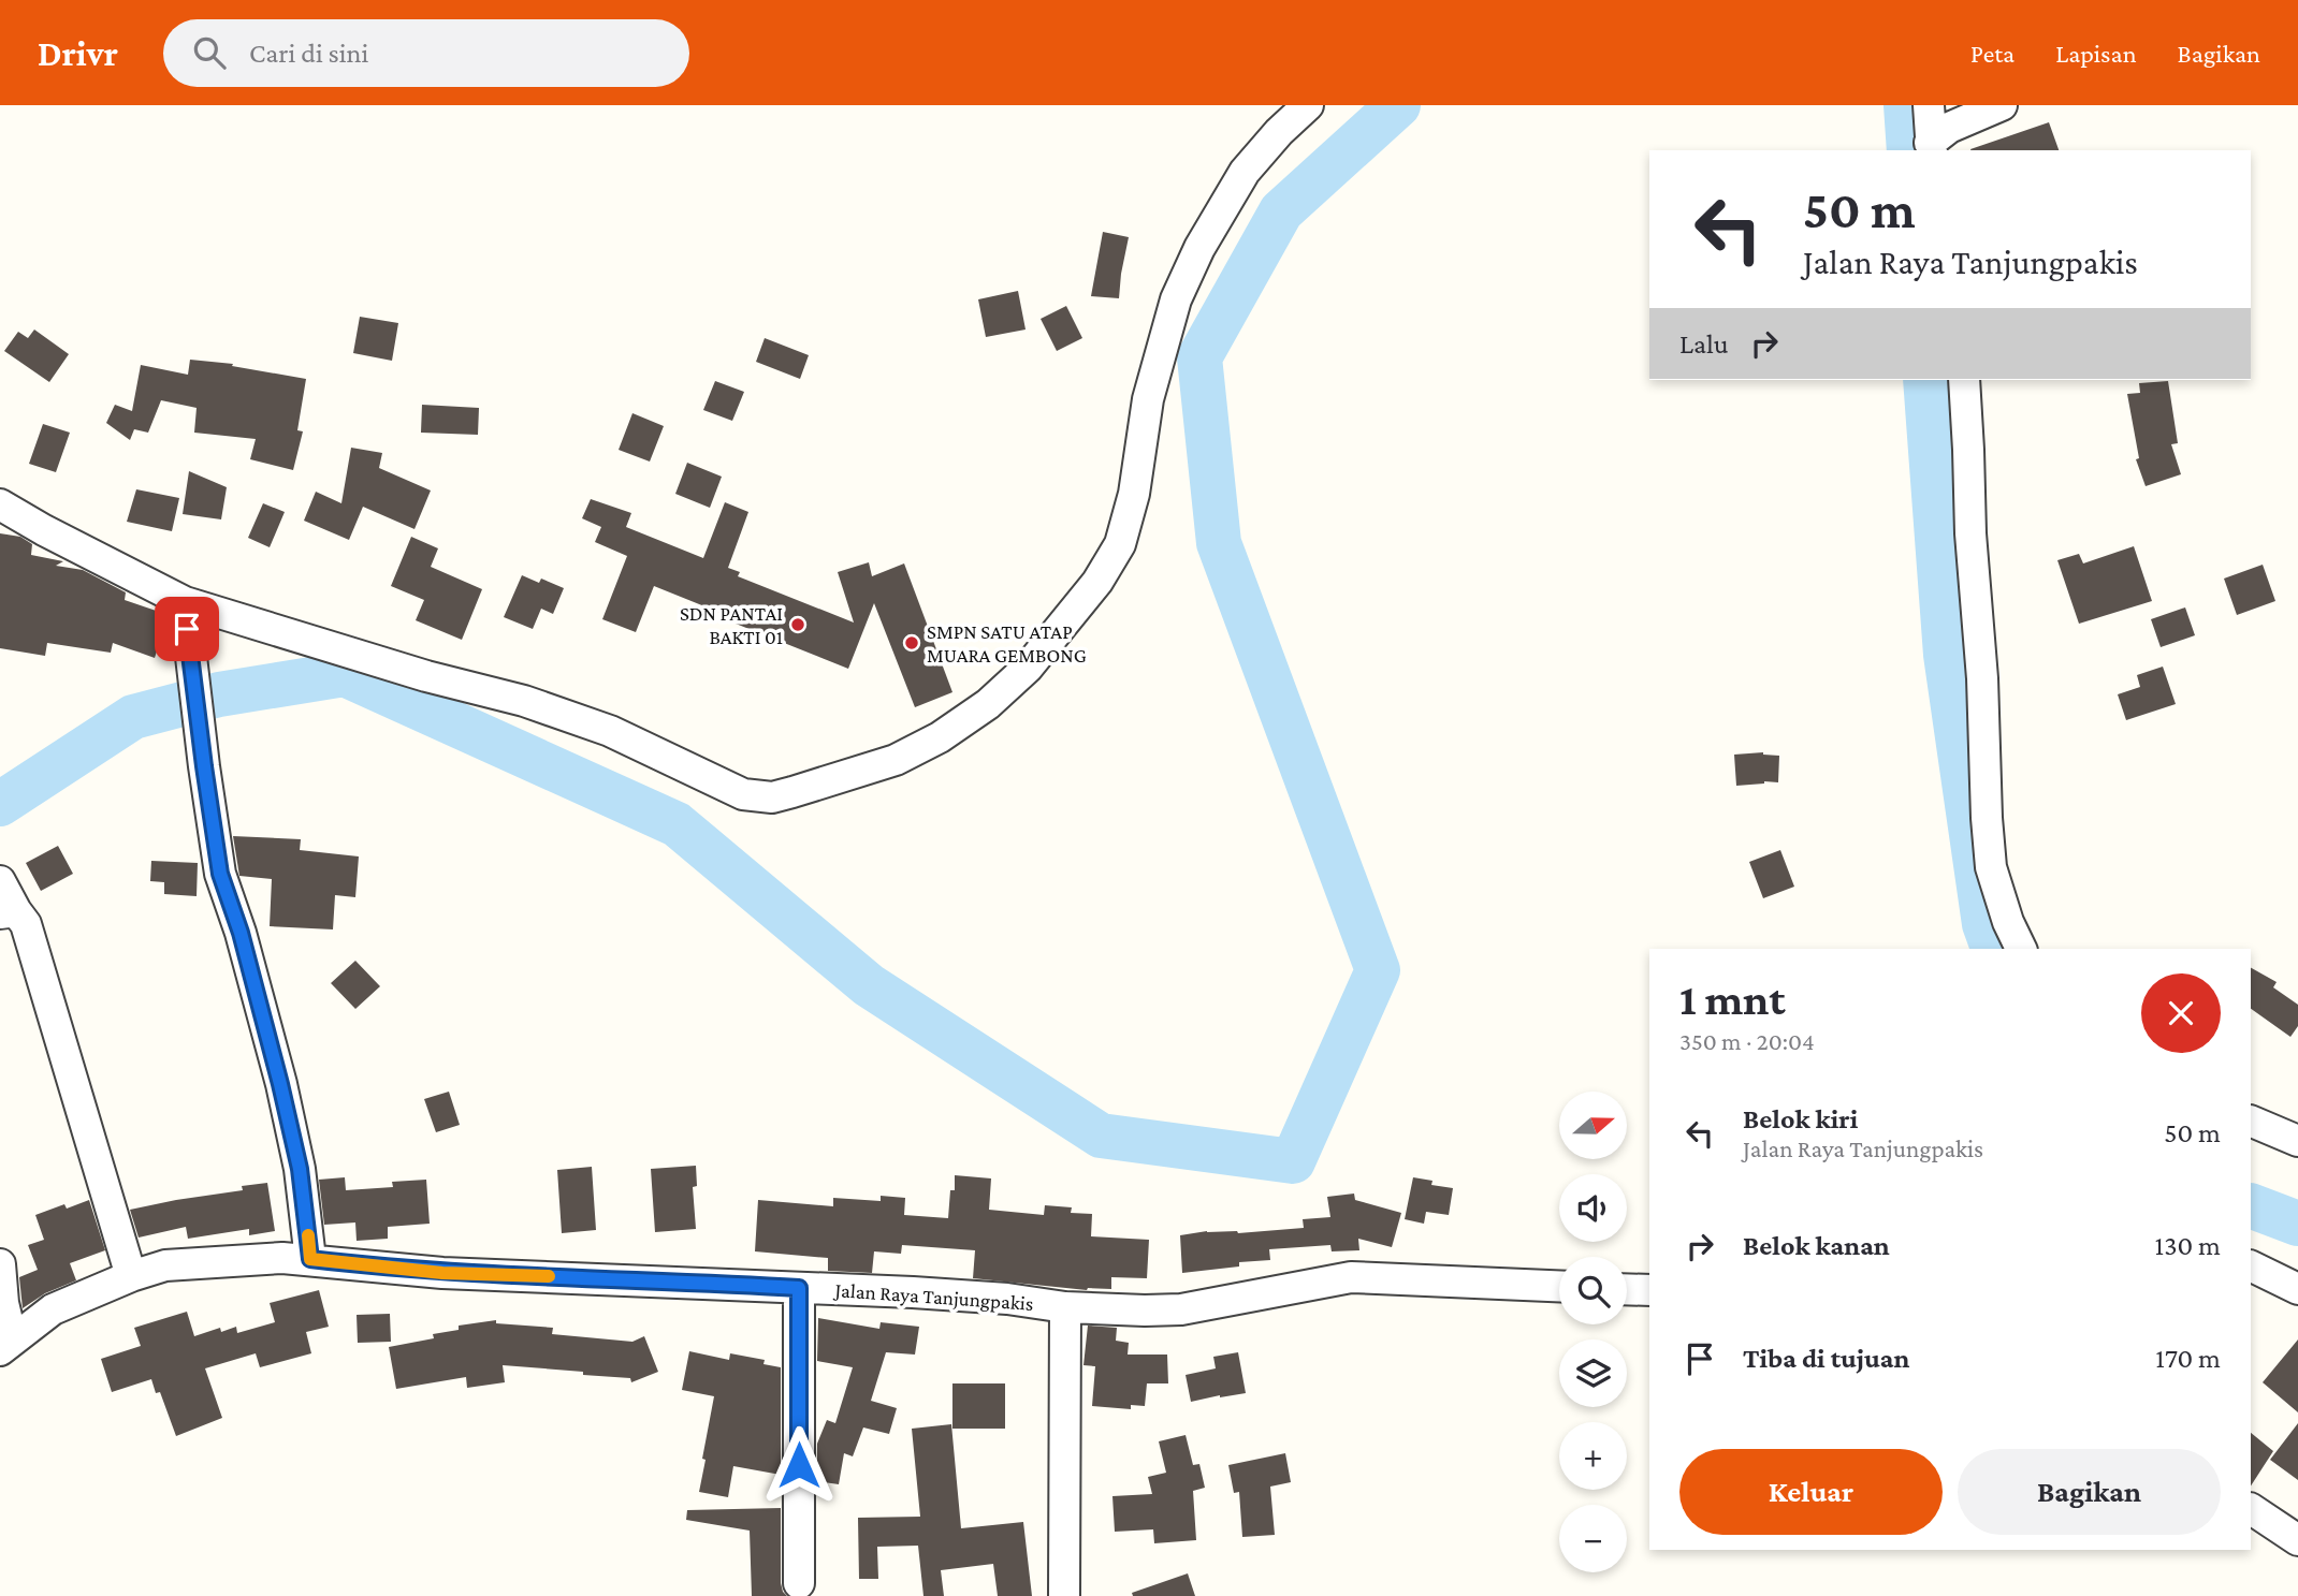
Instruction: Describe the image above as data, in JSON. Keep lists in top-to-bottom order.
{
  "streets": {
    "street": ["Jalan Raya Tanjungpakis"]
  },
  "places": ["SDN PANTAI BAKTI 01", "SMPN SATU ATAP MUARA GEMBONG"],
  "north": "right",
  "page": {
    "header": "Drivr",
    "search": "Cari di sini",
    "nav": ["Peta", "Lapisan", "Bagikan"],
    "turn": ["50 m", "Jalan Raya Tanjungpakis"],
    "then": "Lalu",
    "heading": ["1 mnt", "350 m · 20:04"],
    "list": [
      {
        "name": "Belok kiri",
        "note": "Jalan Raya Tanjungpakis",
        "value": "50 m"
      },
      {
        "name": "Belok kanan",
        "value": "130 m"
      },
      {
        "name": "Tiba di tujuan",
        "value": "170 m"
      }
    ],
    "map_buttons": ["+", "−"],
    "buttons": ["Keluar", "Bagikan"]
  }
}
